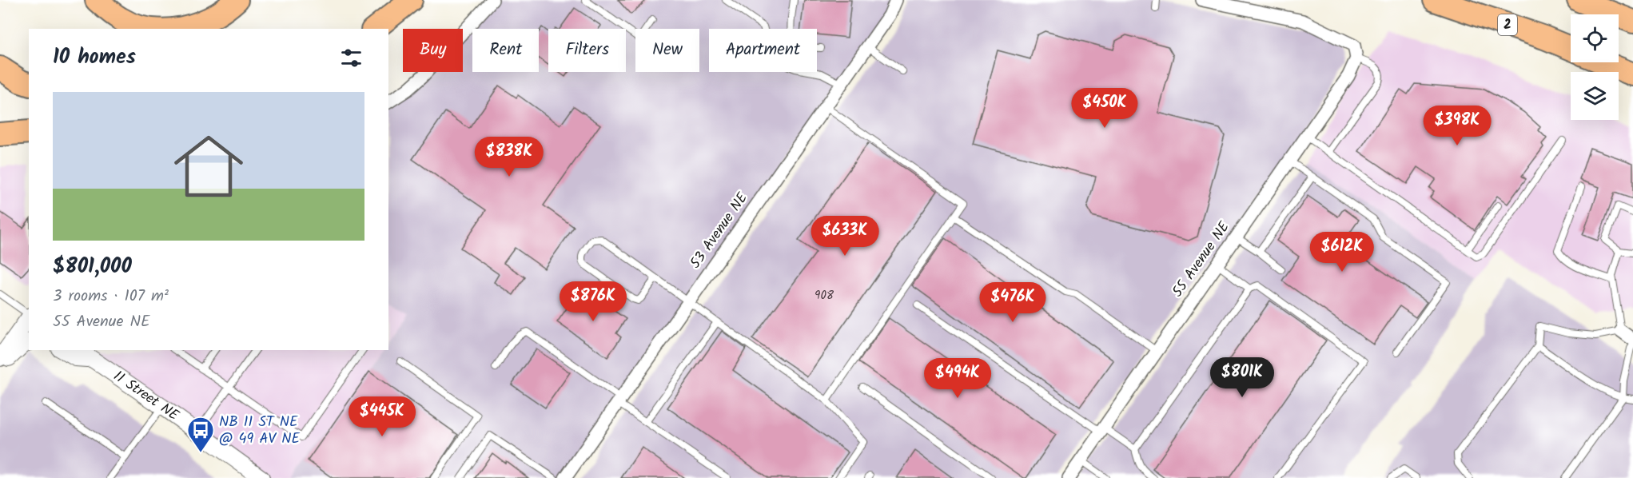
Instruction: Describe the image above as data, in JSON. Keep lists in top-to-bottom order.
{
  "streets": {
    "highway": ["2"],
    "street": ["53 Avenue NE", "55 Avenue NE", "11 Street NE"]
  },
  "places": {
    "bus stop": ["NB 11 ST NE @ 49 AV NE"]
  },
  "house_numbers": ["908"],
  "page": {
    "chip": [
      "Buy",
      "Rent",
      "Filters",
      "New",
      "Apartment"
    ],
    "heading": "10 homes",
    "list": [
      {
        "name": "$801,000",
        "note": "3 rooms · 107 m² · 55 Avenue NE"
      }
    ],
    "price": [
      "$450K",
      "$398K",
      "$838K",
      "$633K",
      "$612K",
      "$876K",
      "$476K",
      "$801K",
      "$494K",
      "$445K"
    ]
  }
}
